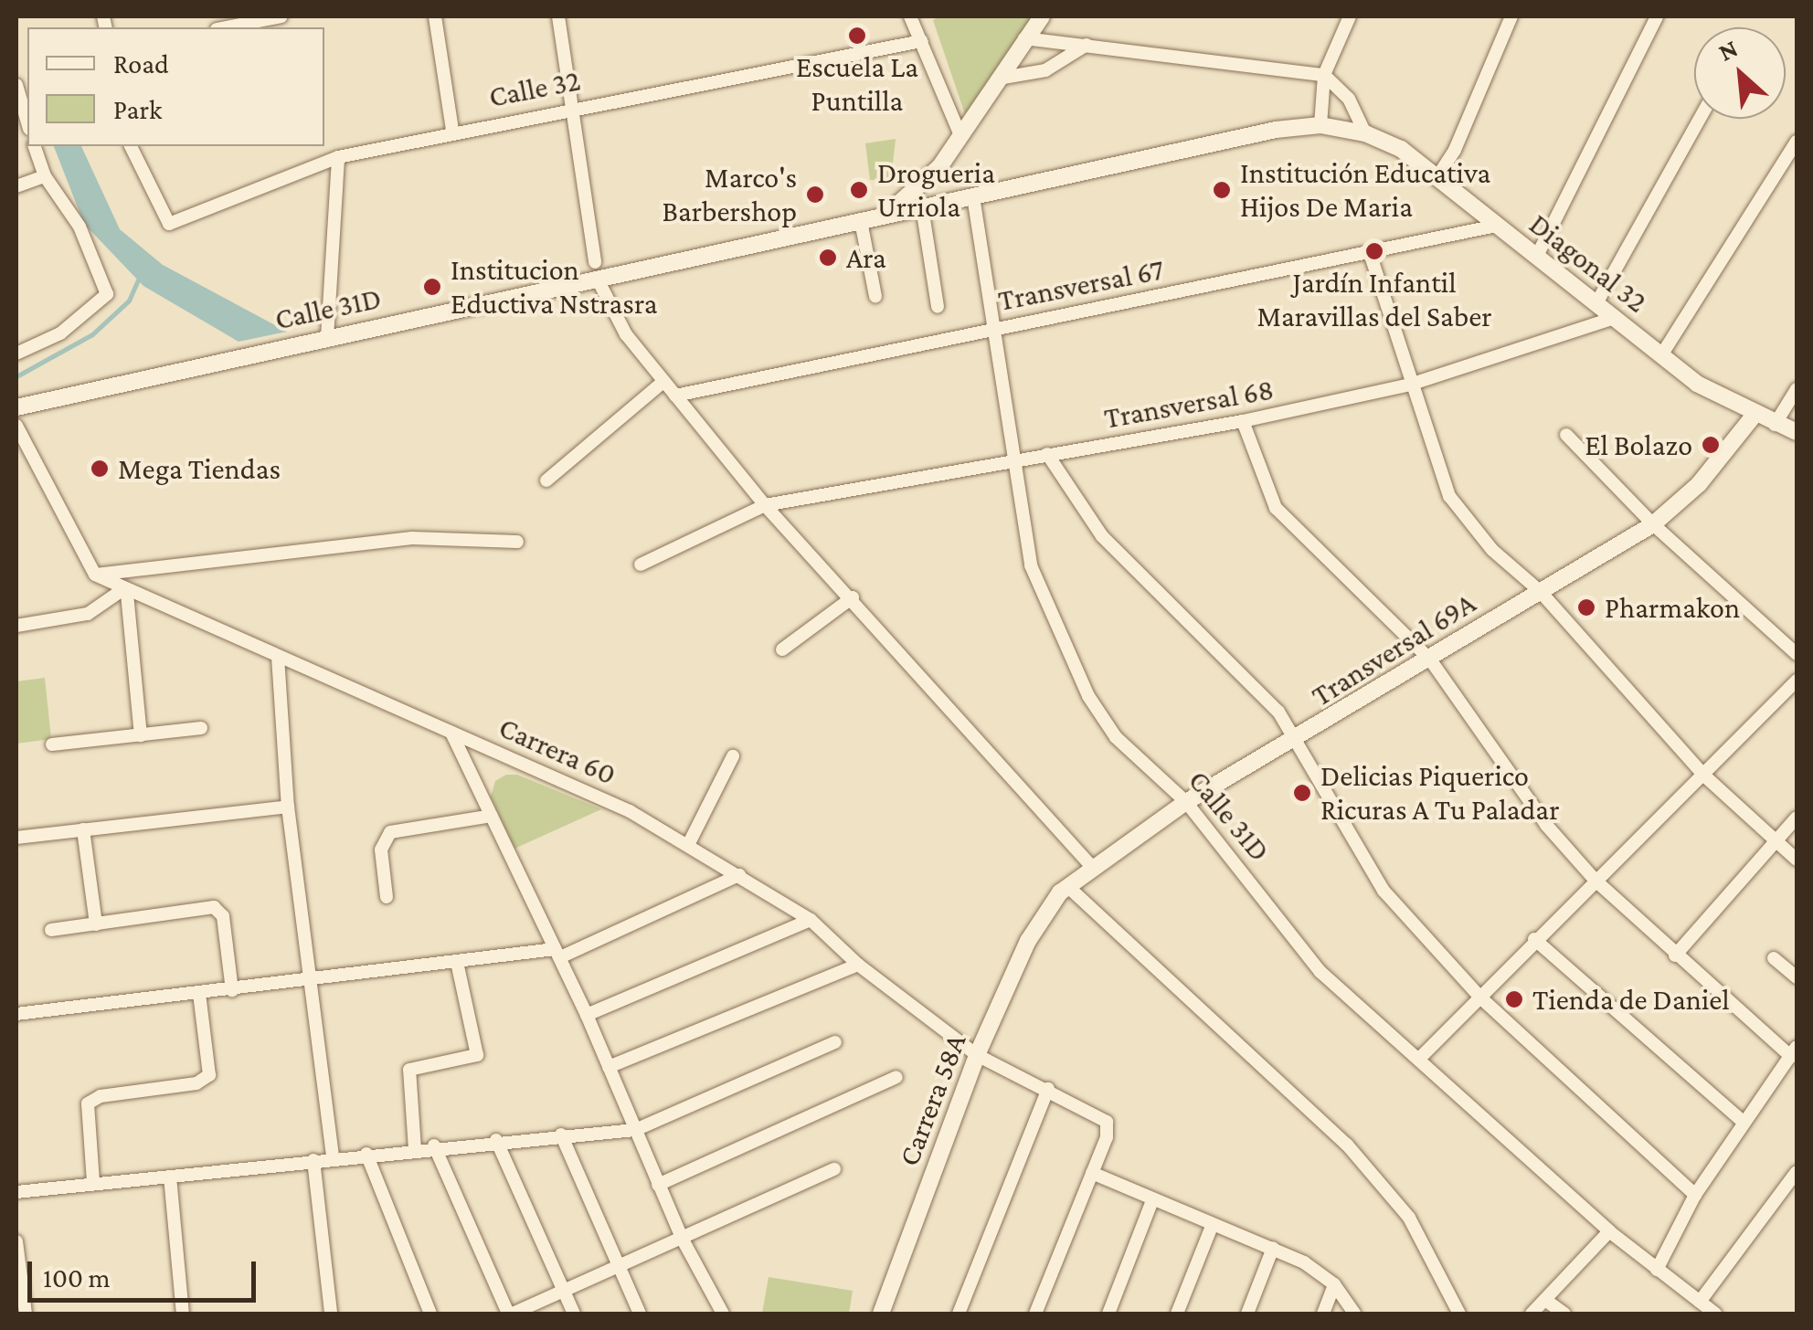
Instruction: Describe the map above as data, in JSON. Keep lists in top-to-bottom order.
{
  "streets": {
    "street": [
      "Calle 32",
      "Diagonal 32",
      "Transversal 67",
      "Calle 31D",
      "Transversal 68",
      "Transversal 69A",
      "Carrera 60",
      "Carrera 58A"
    ]
  },
  "crossings": [
    ["Diagonal 32", "Transversal 67"],
    ["Diagonal 32", "Calle 31D"],
    ["Diagonal 32", "Transversal 68"],
    ["Diagonal 32", "Transversal 69A"],
    ["Transversal 67", "Calle 31D"],
    ["Calle 31D", "Transversal 68"],
    ["Calle 31D", "Transversal 69A"],
    ["Transversal 69A", "Carrera 58A"],
    ["Carrera 60", "Carrera 58A"]
  ],
  "places": [
    "Escuela La Puntilla",
    "Drogueria Urriola",
    "Institución Educativa Hijos De Maria",
    "Marco's Barbershop",
    "Jardín Infantil Maravillas del Saber",
    "Ara",
    "Institucion Eductiva Nstrasra",
    "El Bolazo",
    "Mega Tiendas",
    "Pharmakon",
    "Delicias Piquerico Ricuras A Tu Paladar",
    "Tienda de Daniel"
  ],
  "legend": ["Road", "Park"],
  "scale_bar": "100 m",
  "north": "top left"
}
